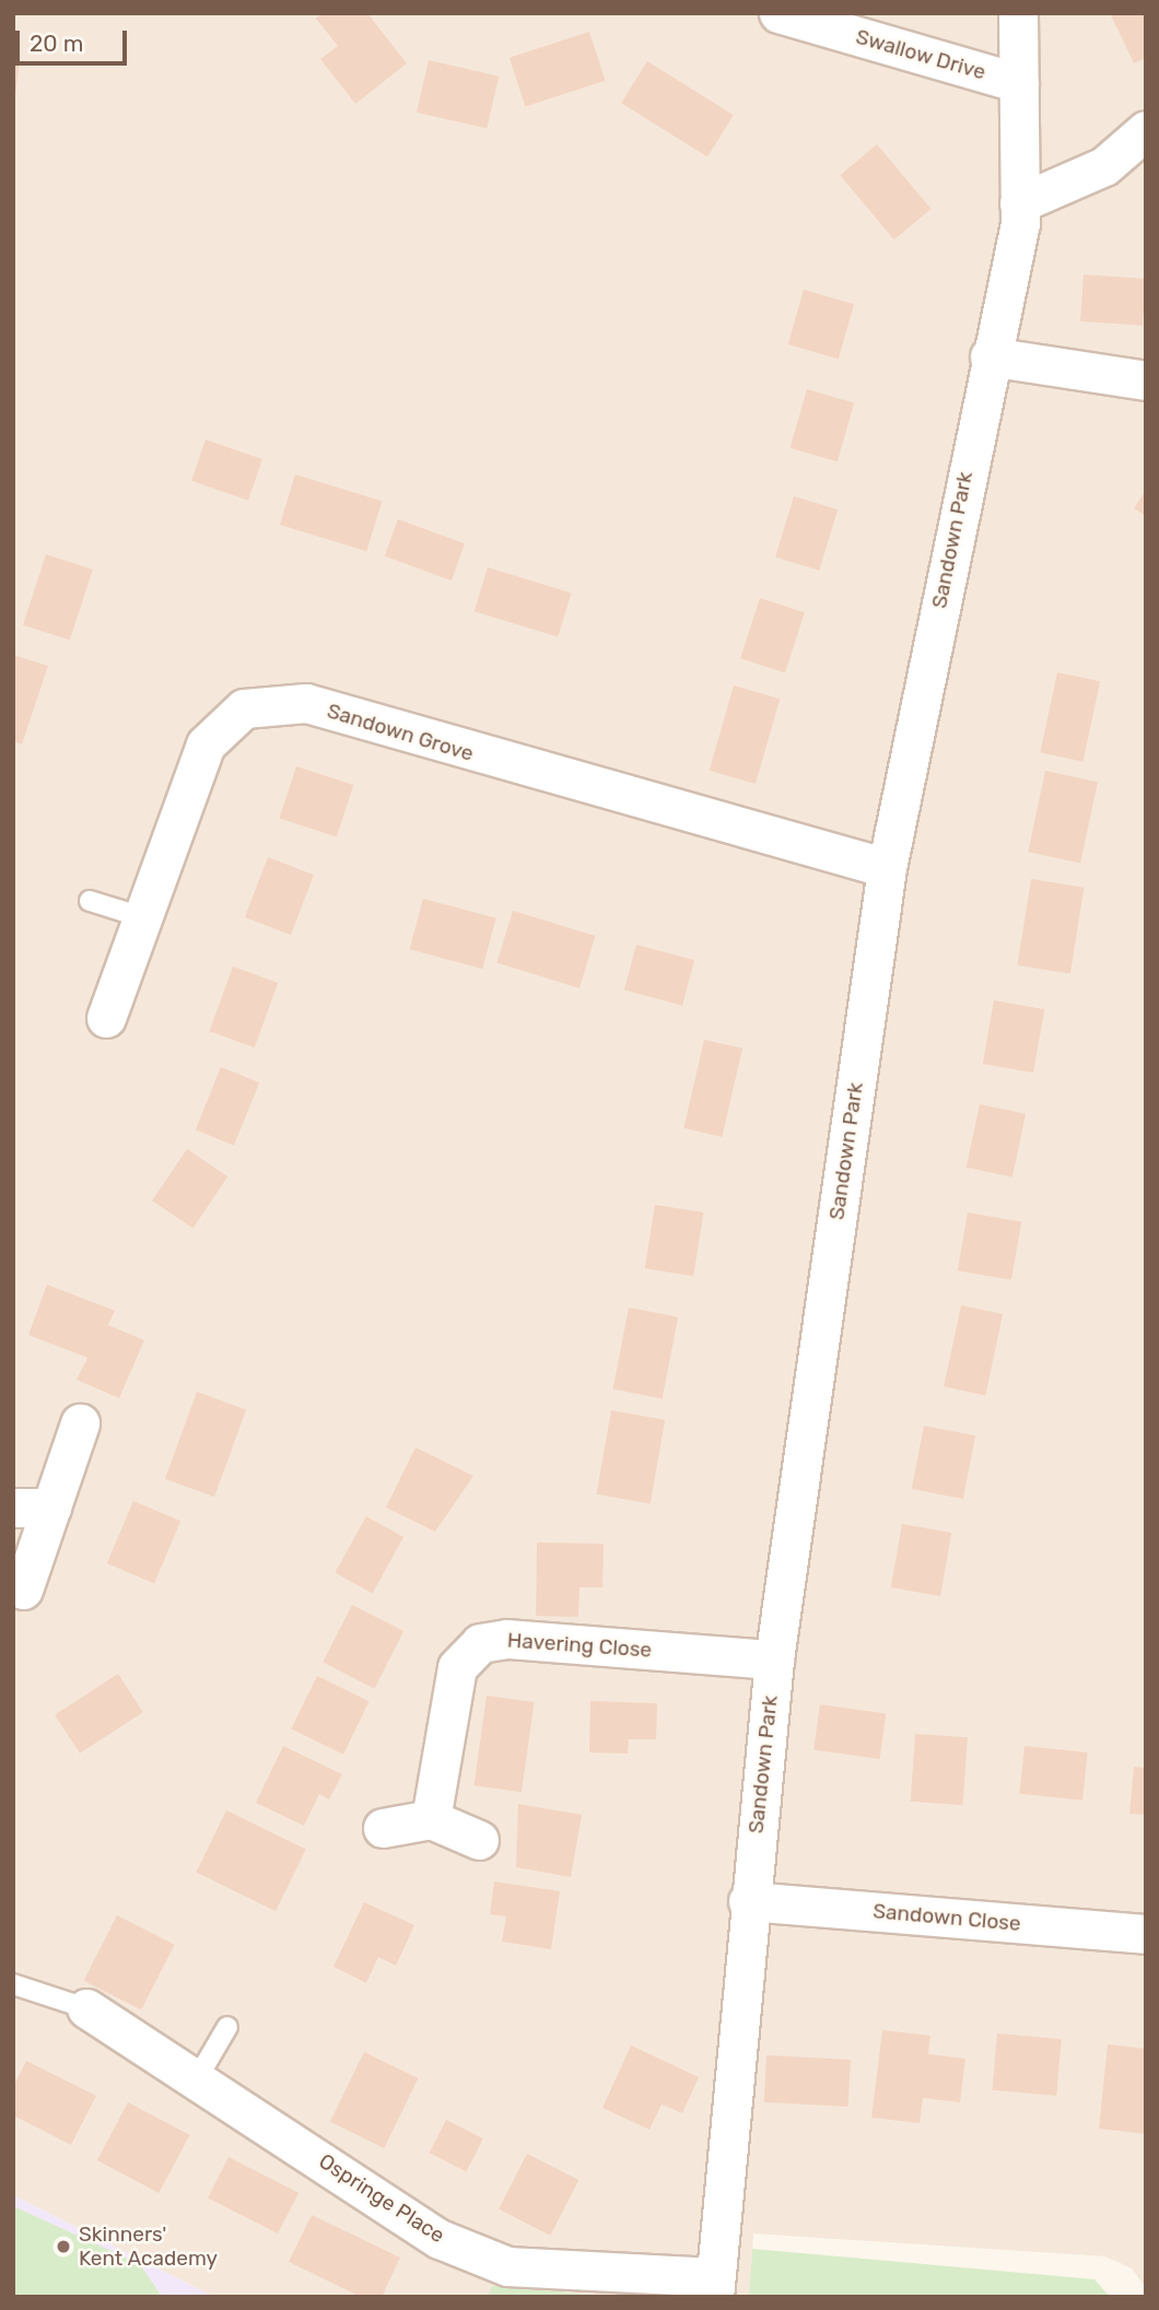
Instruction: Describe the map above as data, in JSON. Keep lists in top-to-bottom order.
{
  "streets": {
    "street": [
      "Swallow Drive",
      "Sandown Park",
      "Sandown Grove",
      "Havering Close",
      "Sandown Close",
      "Ospringe Place"
    ]
  },
  "crossings": [
    ["Swallow Drive", "Sandown Park"],
    ["Sandown Park", "Sandown Grove"],
    ["Sandown Park", "Havering Close"],
    ["Sandown Park", "Sandown Close"],
    ["Sandown Park", "Ospringe Place"]
  ],
  "places": ["Skinners' Kent Academy"],
  "scale_bar": "20 m"
}
